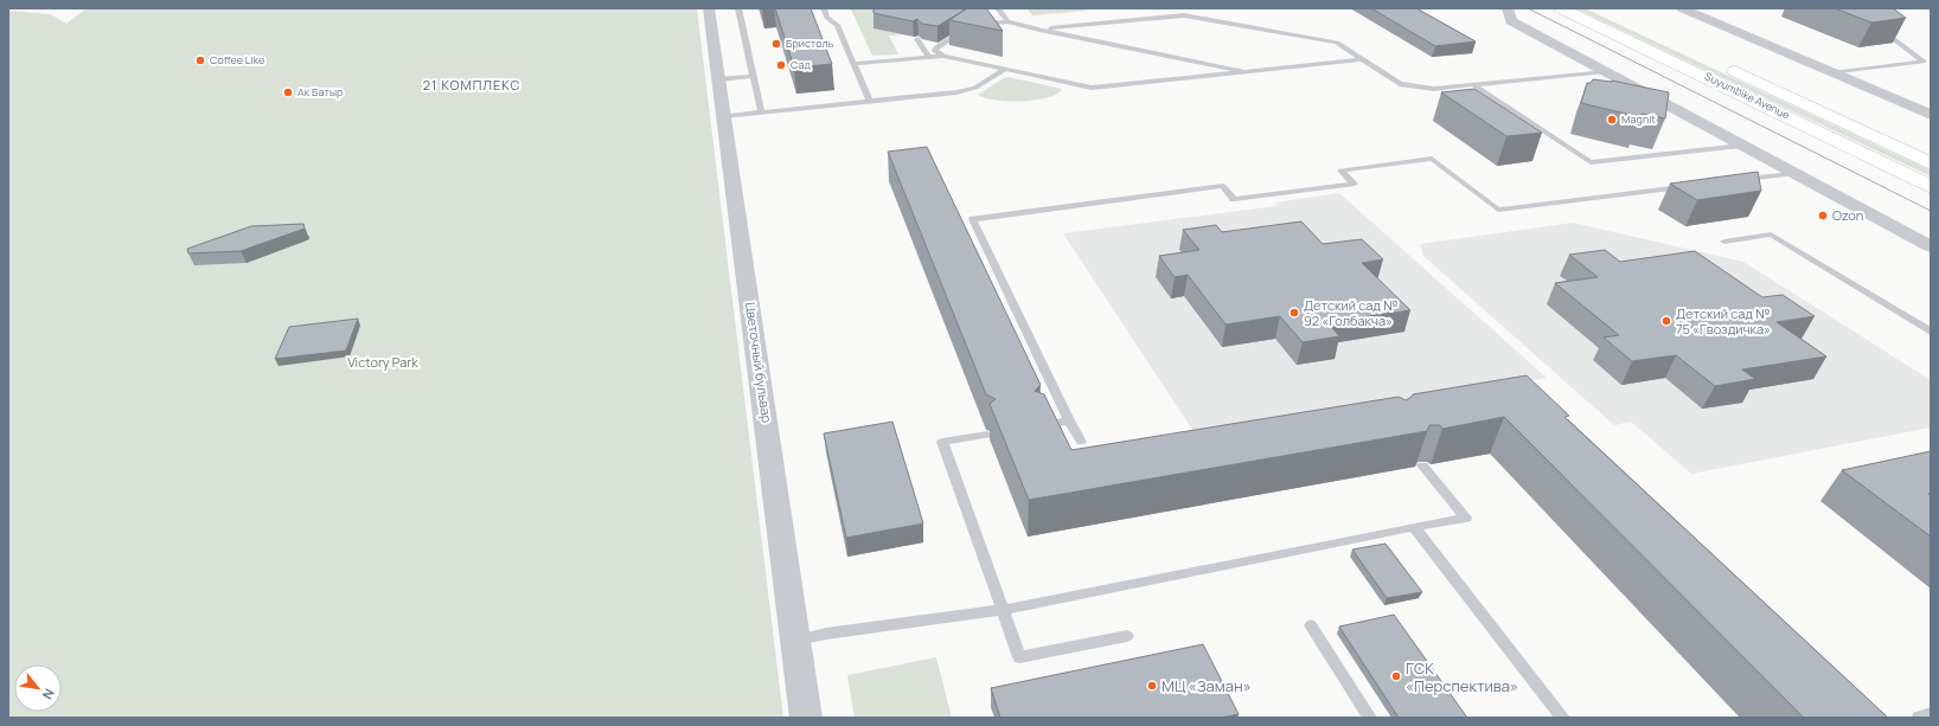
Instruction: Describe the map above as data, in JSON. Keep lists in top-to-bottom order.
{
  "streets": {
    "main road": ["Suyumbike Avenue"],
    "street": ["Цветочный бульвар"]
  },
  "districts": ["21 КОМПЛЕКС"],
  "parks": ["Victory Park"],
  "places": [
    "Бристоль",
    "Coffee Like",
    "Сад",
    "Ак Батыр",
    "Magnit",
    "Ozon",
    "Детский сад № 92 «Голбакча»",
    "Детский сад № 75 «Гвоздичка»",
    "ГСК «Перспектива»",
    "МЦ «Заман»"
  ],
  "north": "bottom right"
}
